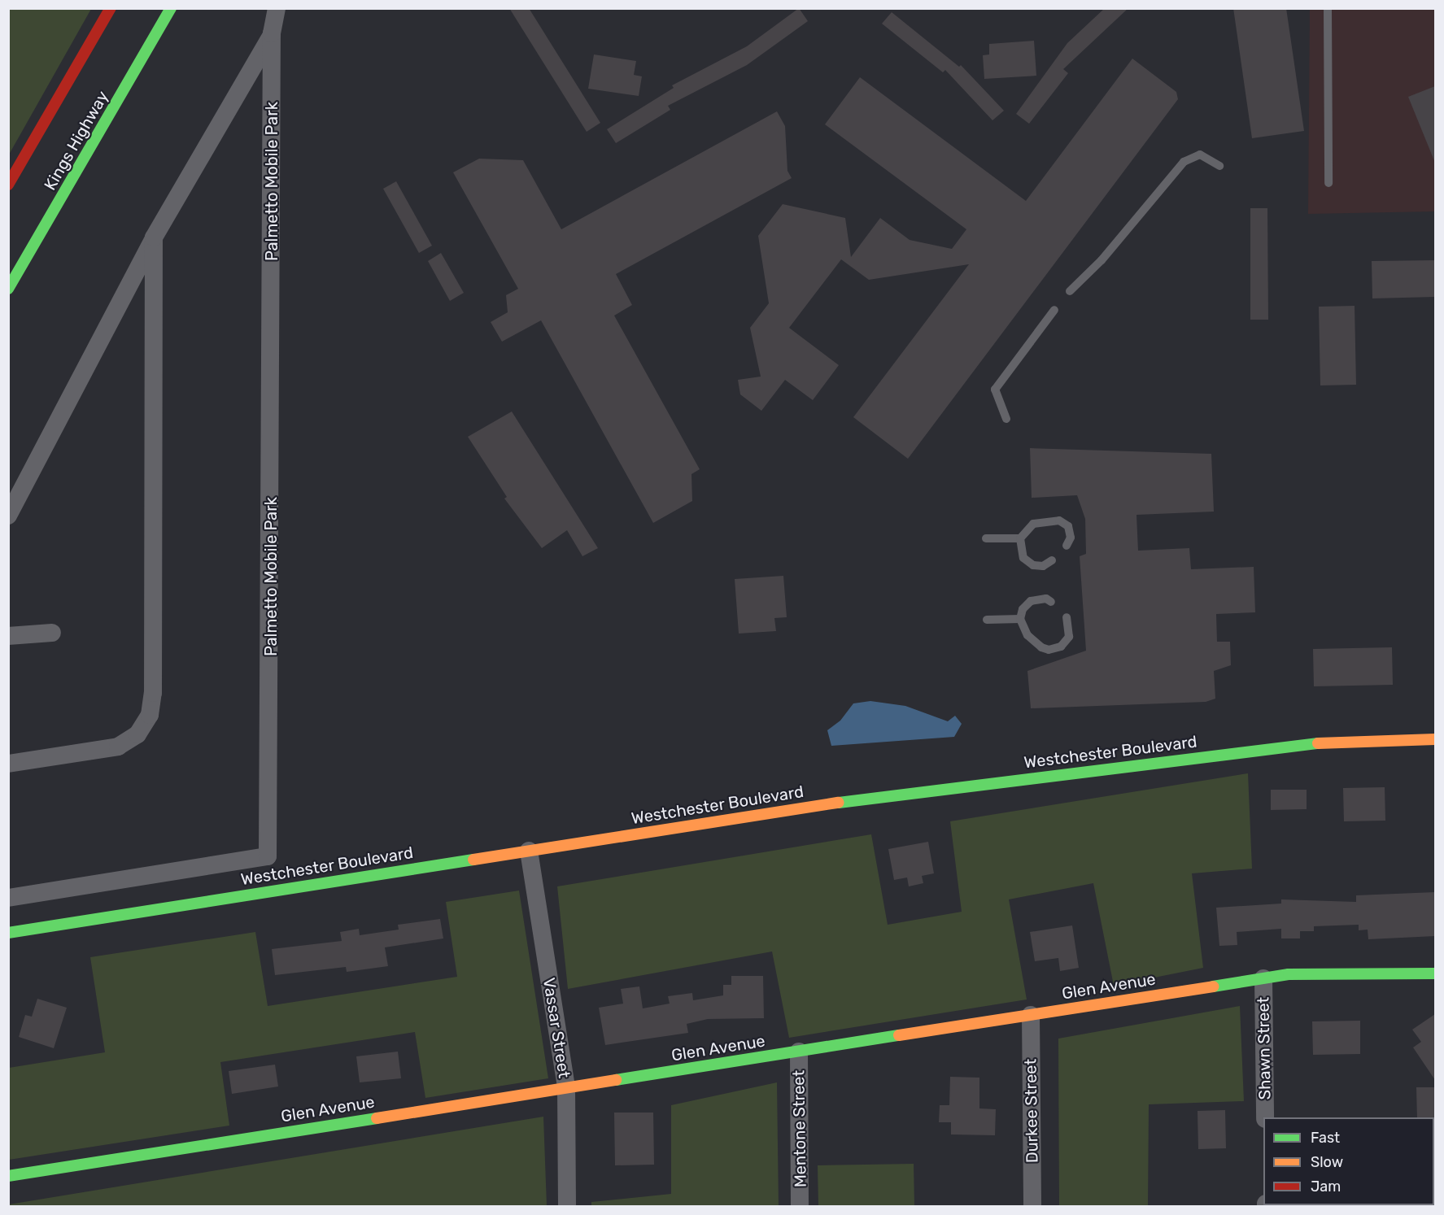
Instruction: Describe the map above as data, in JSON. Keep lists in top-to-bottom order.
{
  "streets": {
    "street": [
      "Kings Highway",
      "Palmetto Mobile Park",
      "Westchester Boulevard",
      "Glen Avenue",
      "Vassar Street",
      "Shawn Street",
      "Durkee Street",
      "Mentone Street"
    ]
  },
  "crossings": [
    ["Westchester Boulevard", "Vassar Street"],
    ["Glen Avenue", "Vassar Street"],
    ["Glen Avenue", "Shawn Street"],
    ["Glen Avenue", "Durkee Street"],
    ["Glen Avenue", "Mentone Street"]
  ],
  "legend": ["Fast", "Slow", "Jam"]
}
